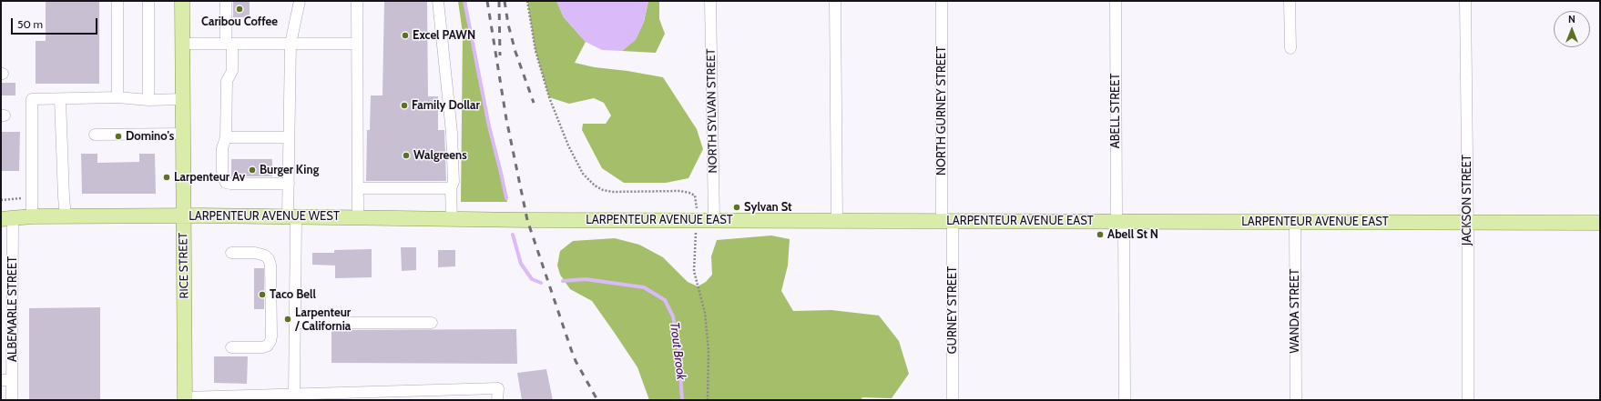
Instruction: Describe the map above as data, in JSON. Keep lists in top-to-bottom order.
{
  "streets": {
    "main road": ["LARPENTEUR AVENUE WEST", "LARPENTEUR AVENUE EAST", "RICE STREET"],
    "street": [
      "NORTH SYLVAN STREET",
      "NORTH GURNEY STREET",
      "ABELL STREET",
      "JACKSON STREET",
      "ALBEMARLE STREET",
      "GURNEY STREET",
      "WANDA STREET"
    ]
  },
  "crossings": [
    ["NORTH SYLVAN STREET", "LARPENTEUR AVENUE EAST"],
    ["NORTH GURNEY STREET", "LARPENTEUR AVENUE EAST"],
    ["NORTH GURNEY STREET", "GURNEY STREET"],
    ["ABELL STREET", "LARPENTEUR AVENUE EAST"],
    ["JACKSON STREET", "LARPENTEUR AVENUE EAST"],
    ["LARPENTEUR AVENUE WEST", "LARPENTEUR AVENUE EAST"],
    ["LARPENTEUR AVENUE WEST", "RICE STREET"],
    ["LARPENTEUR AVENUE WEST", "ALBEMARLE STREET"],
    ["LARPENTEUR AVENUE EAST", "GURNEY STREET"],
    ["LARPENTEUR AVENUE EAST", "WANDA STREET"]
  ],
  "water": ["Trout Brook"],
  "places": [
    "Caribou Coffee",
    "Excel PAWN",
    "Family Dollar",
    "Domino's",
    "Walgreens",
    "Burger King",
    "Larpenteur Av",
    "Sylvan St",
    "Abell St N",
    "Taco Bell",
    "Larpenteur / California"
  ],
  "scale_bar": "50 m",
  "north": "top"
}
